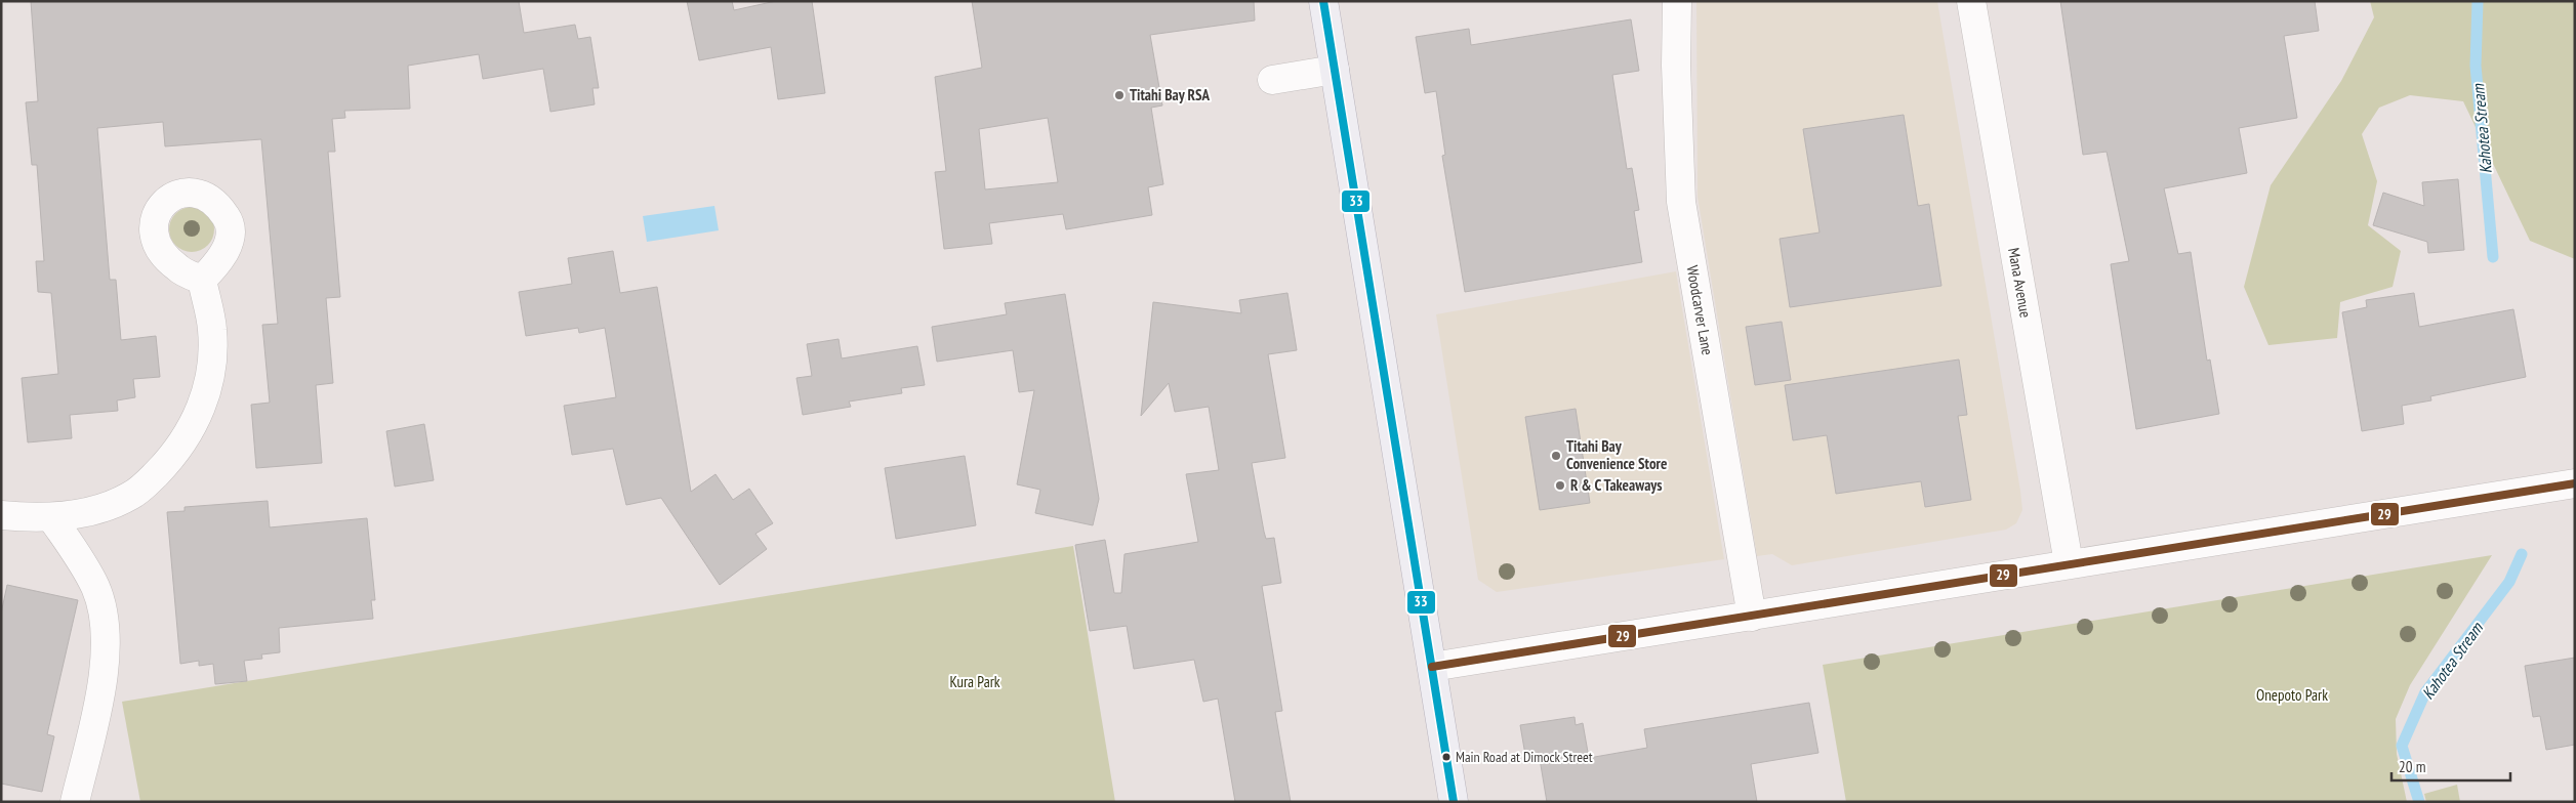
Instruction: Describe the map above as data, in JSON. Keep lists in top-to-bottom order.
{
  "streets": {
    "street": ["Mana Avenue", "Woodcarver Lane"]
  },
  "water": ["Kahotea Stream"],
  "parks": ["Kura Park", "Onepoto Park"],
  "places": [
    "Titahi Bay RSA",
    "Titahi Bay Convenience Store",
    "R & C Takeaways",
    "Main Road at Dimock Street"
  ],
  "lines": ["transit line 33", "transit line 29"],
  "scale_bar": "20 m"
}
